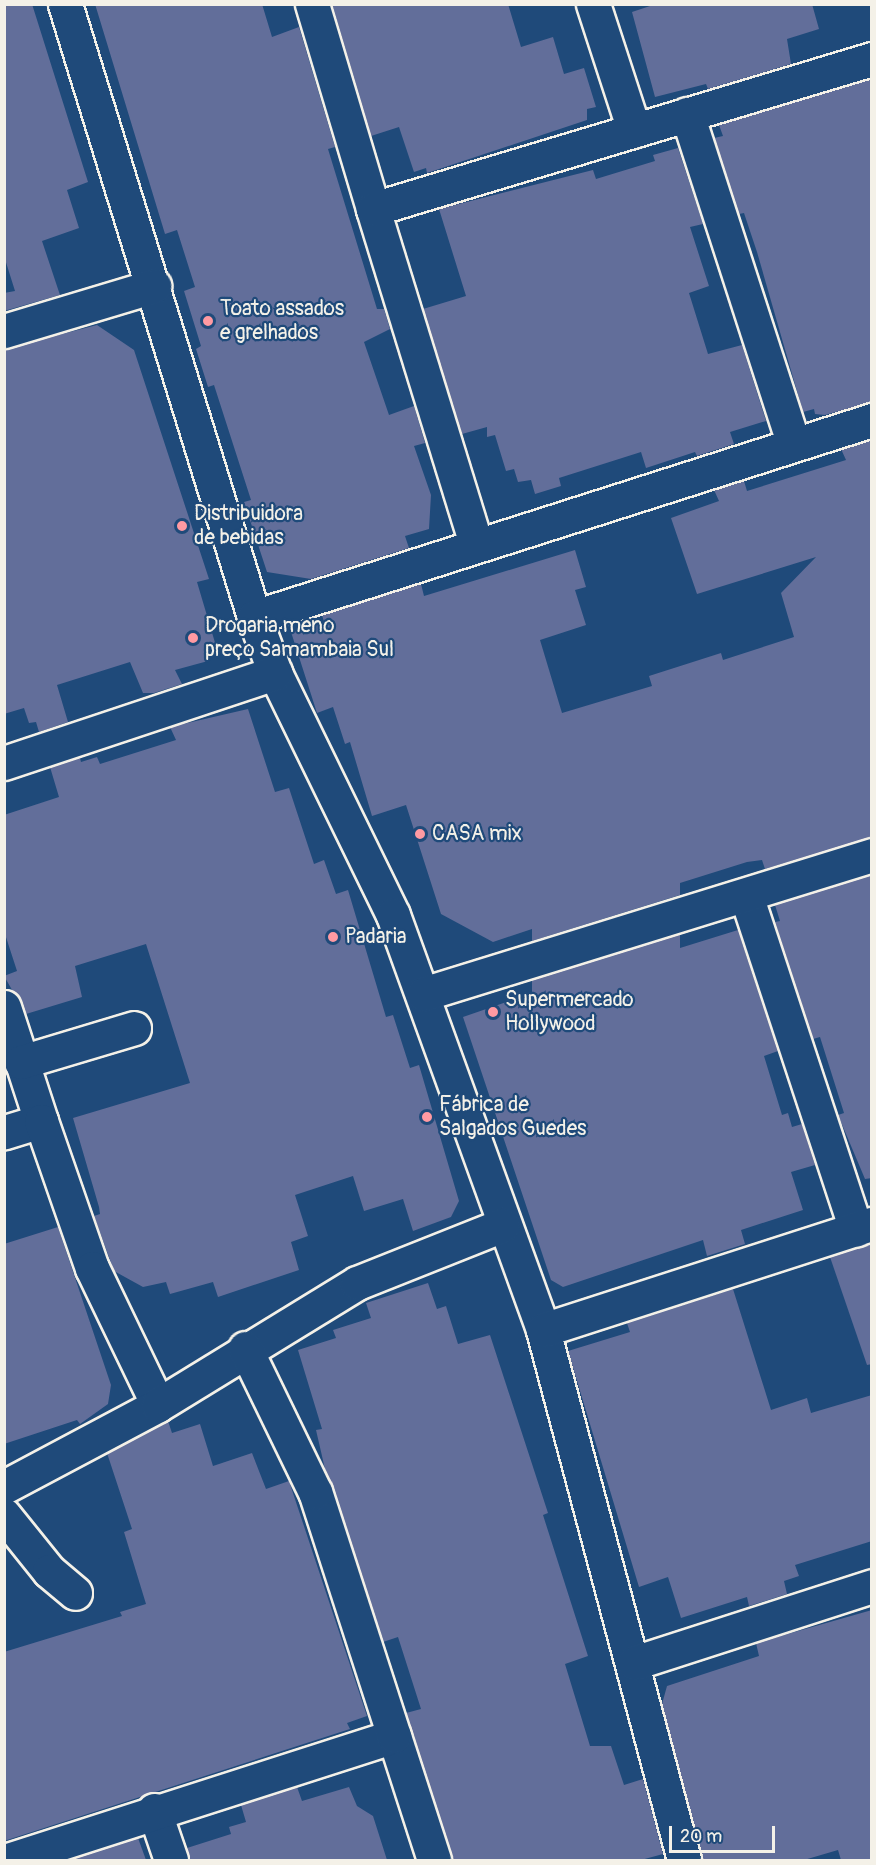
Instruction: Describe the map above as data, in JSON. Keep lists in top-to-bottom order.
{
  "places": [
    "Toato assados e grelhados",
    "Distribuidora de bebidas",
    "Drogaria meno preço Samambaia Sul",
    "CASA mix",
    "Padaria",
    "Supermercado Hollywood",
    "Fábrica de Salgados Guedes"
  ],
  "scale_bar": "20 m"
}
